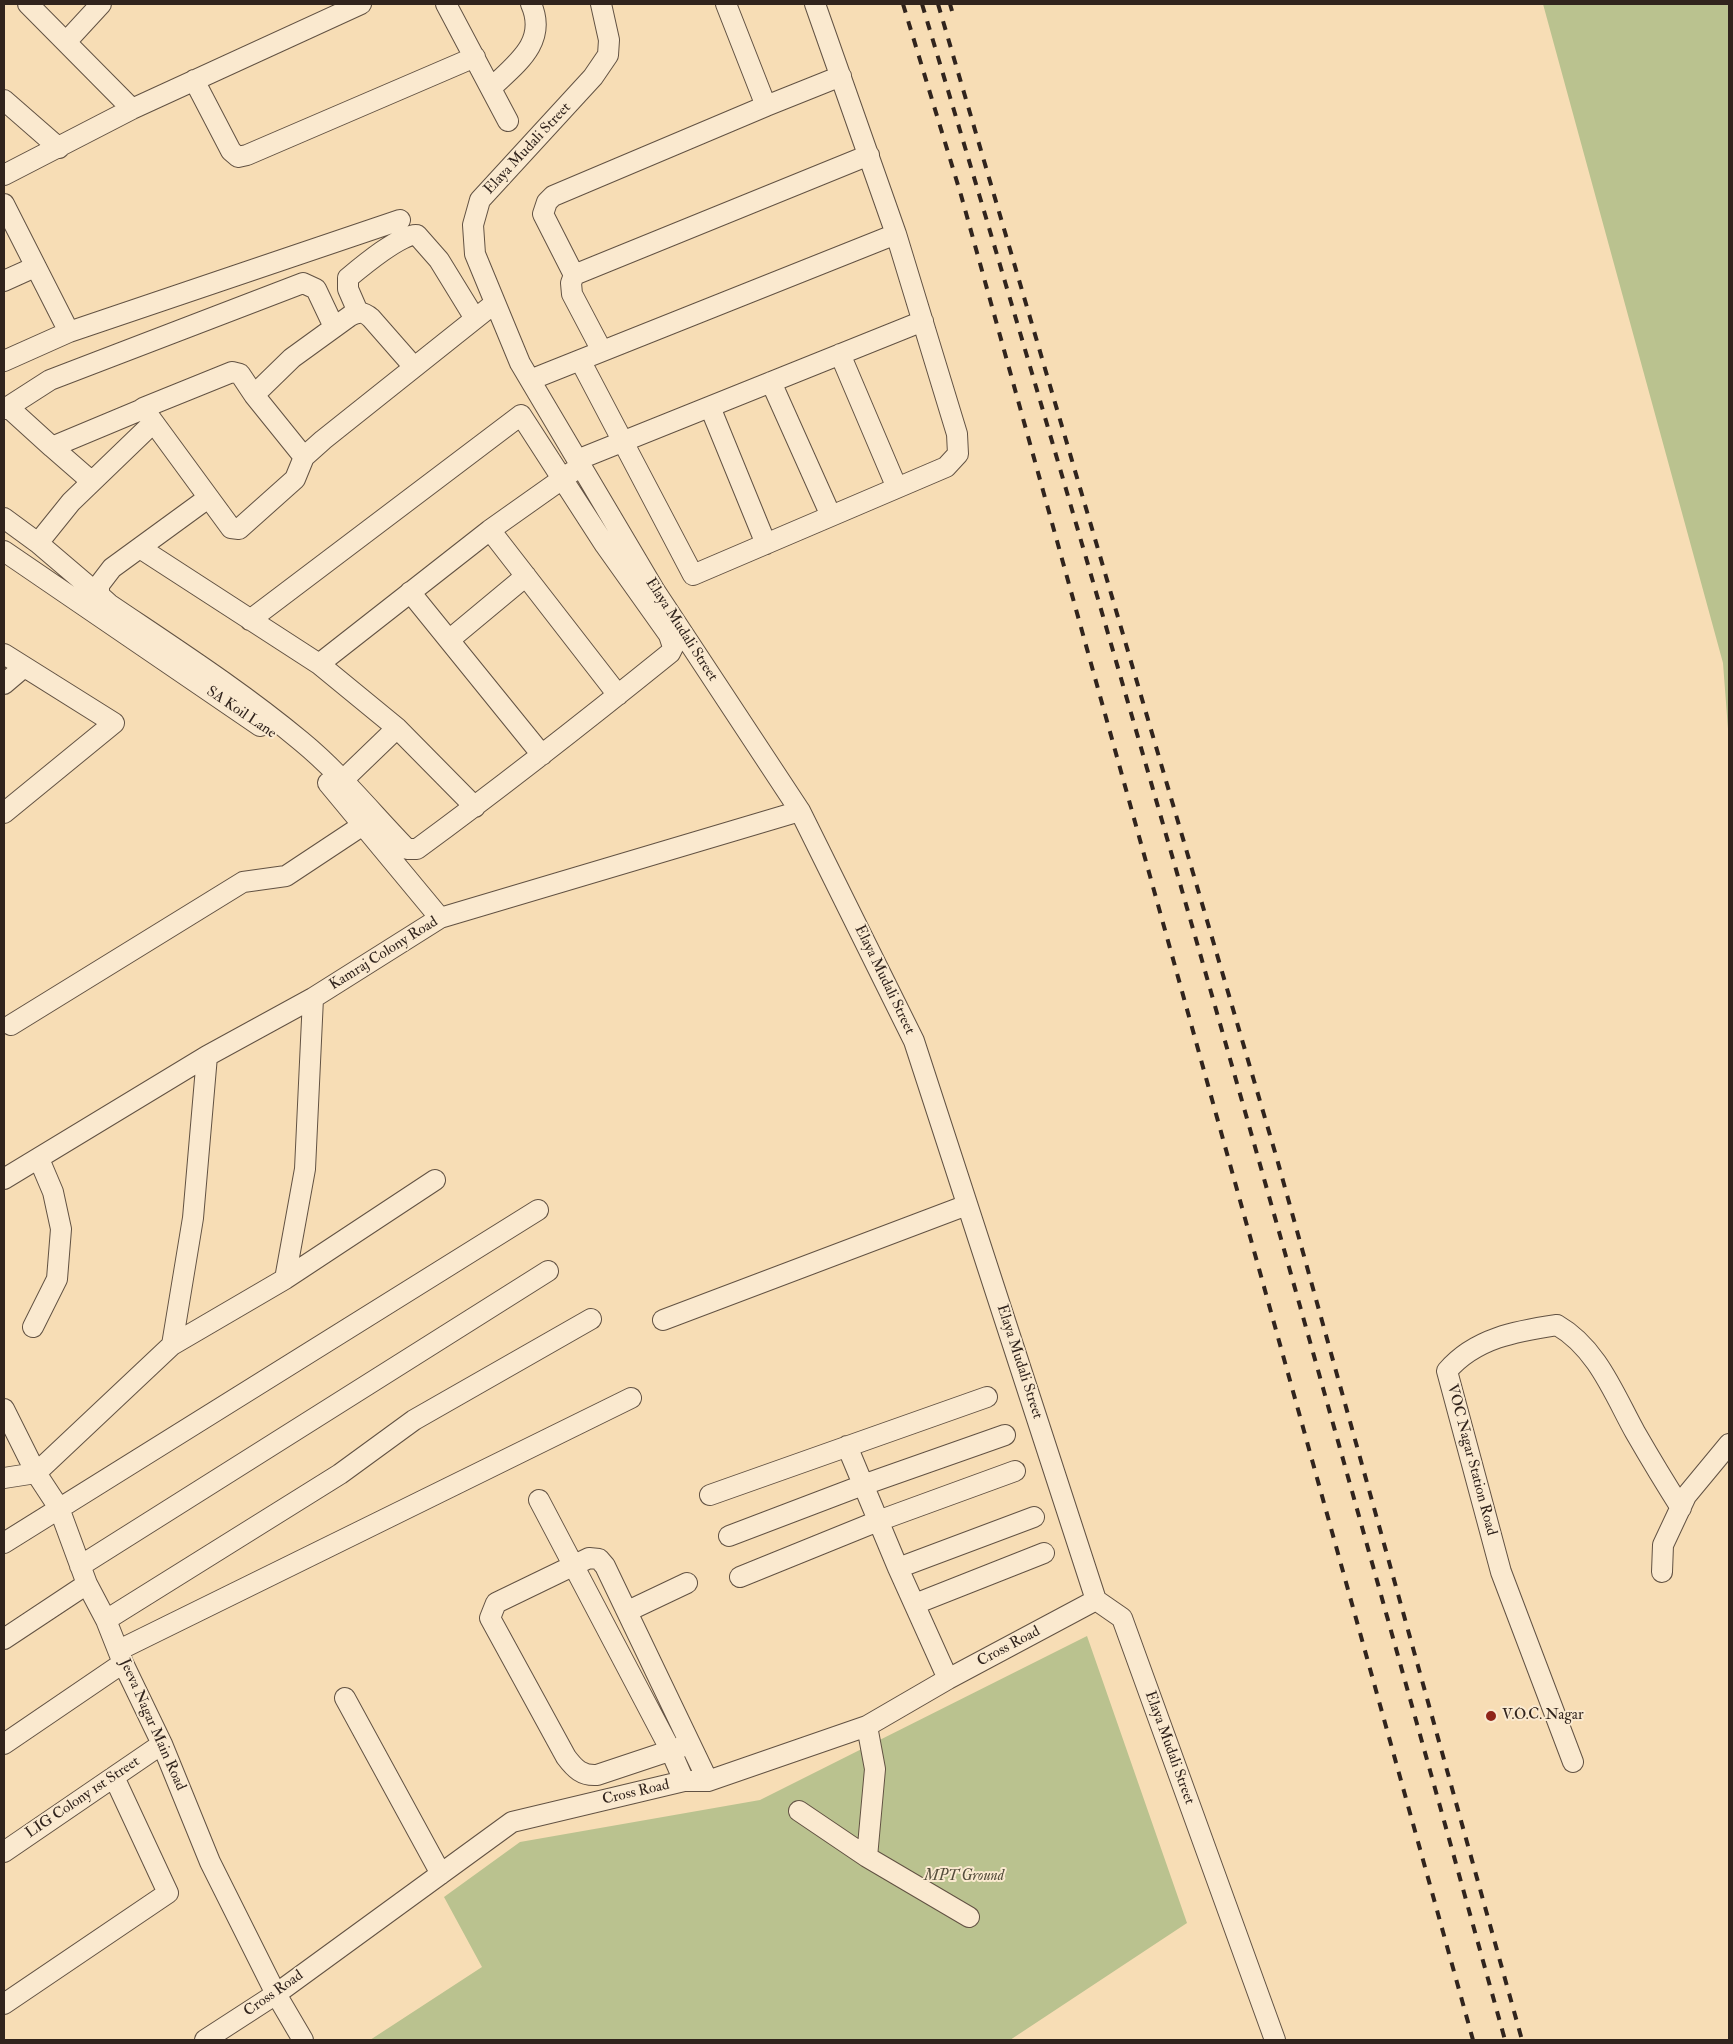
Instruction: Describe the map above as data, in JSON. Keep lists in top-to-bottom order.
{
  "streets": {
    "street": [
      "Elaya Mudali Street",
      "SA Koil Lane",
      "Kamraj Colony Road",
      "VOC Nagar Station Road",
      "Cross Road",
      "Jeeva Nagar Main Road",
      "LIG Colony 1st Street"
    ]
  },
  "crossings": [
    ["Elaya Mudali Street", "Kamraj Colony Road"],
    ["Elaya Mudali Street", "Cross Road"],
    ["SA Koil Lane", "Kamraj Colony Road"],
    ["Cross Road", "Jeeva Nagar Main Road"],
    ["Jeeva Nagar Main Road", "LIG Colony 1st Street"]
  ],
  "parks": ["MPT Ground"],
  "places": ["V.O.C. Nagar"]
}
